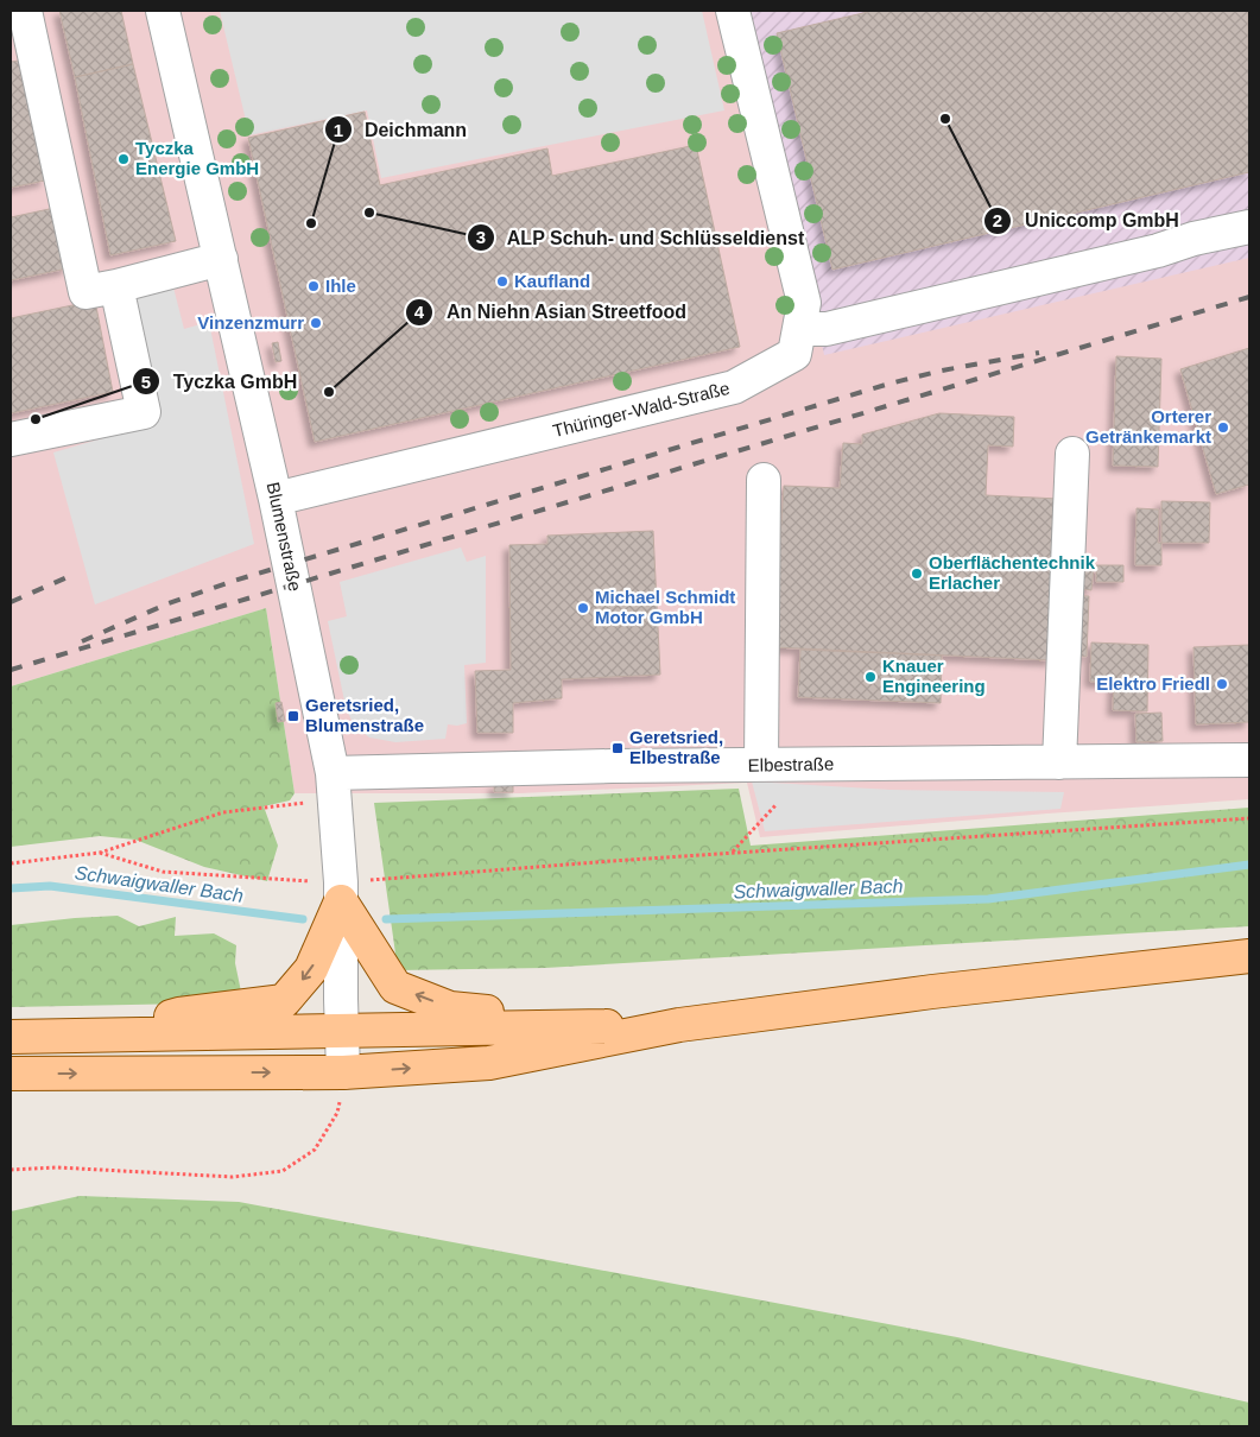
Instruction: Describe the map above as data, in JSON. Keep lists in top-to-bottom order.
{
  "streets": {
    "street": ["Thüringer-Wald-Straße", "Blumenstraße", "Elbestraße"]
  },
  "crossings": [
    ["Thüringer-Wald-Straße", "Blumenstraße"],
    ["Blumenstraße", "Elbestraße"]
  ],
  "water": ["Schwaigwaller Bach"],
  "places": {
    "other": [
      "Uniccomp GmbH",
      "Tyczka Energie GmbH",
      "ALP Schuh- und Schlüsseldienst",
      "Deichmann",
      "Kaufland",
      "Ihle",
      "Vinzenzmurr",
      "An Niehn Asian Streetfood",
      "Tyczka GmbH",
      "Orterer Getränkemarkt",
      "Oberflächentechnik Erlacher",
      "Michael Schmidt Motor GmbH",
      "Knauer Engineering",
      "Elektro Friedl"
    ],
    "transit": ["Geretsried, Blumenstraße", "Geretsried, Elbestraße"]
  }
}
